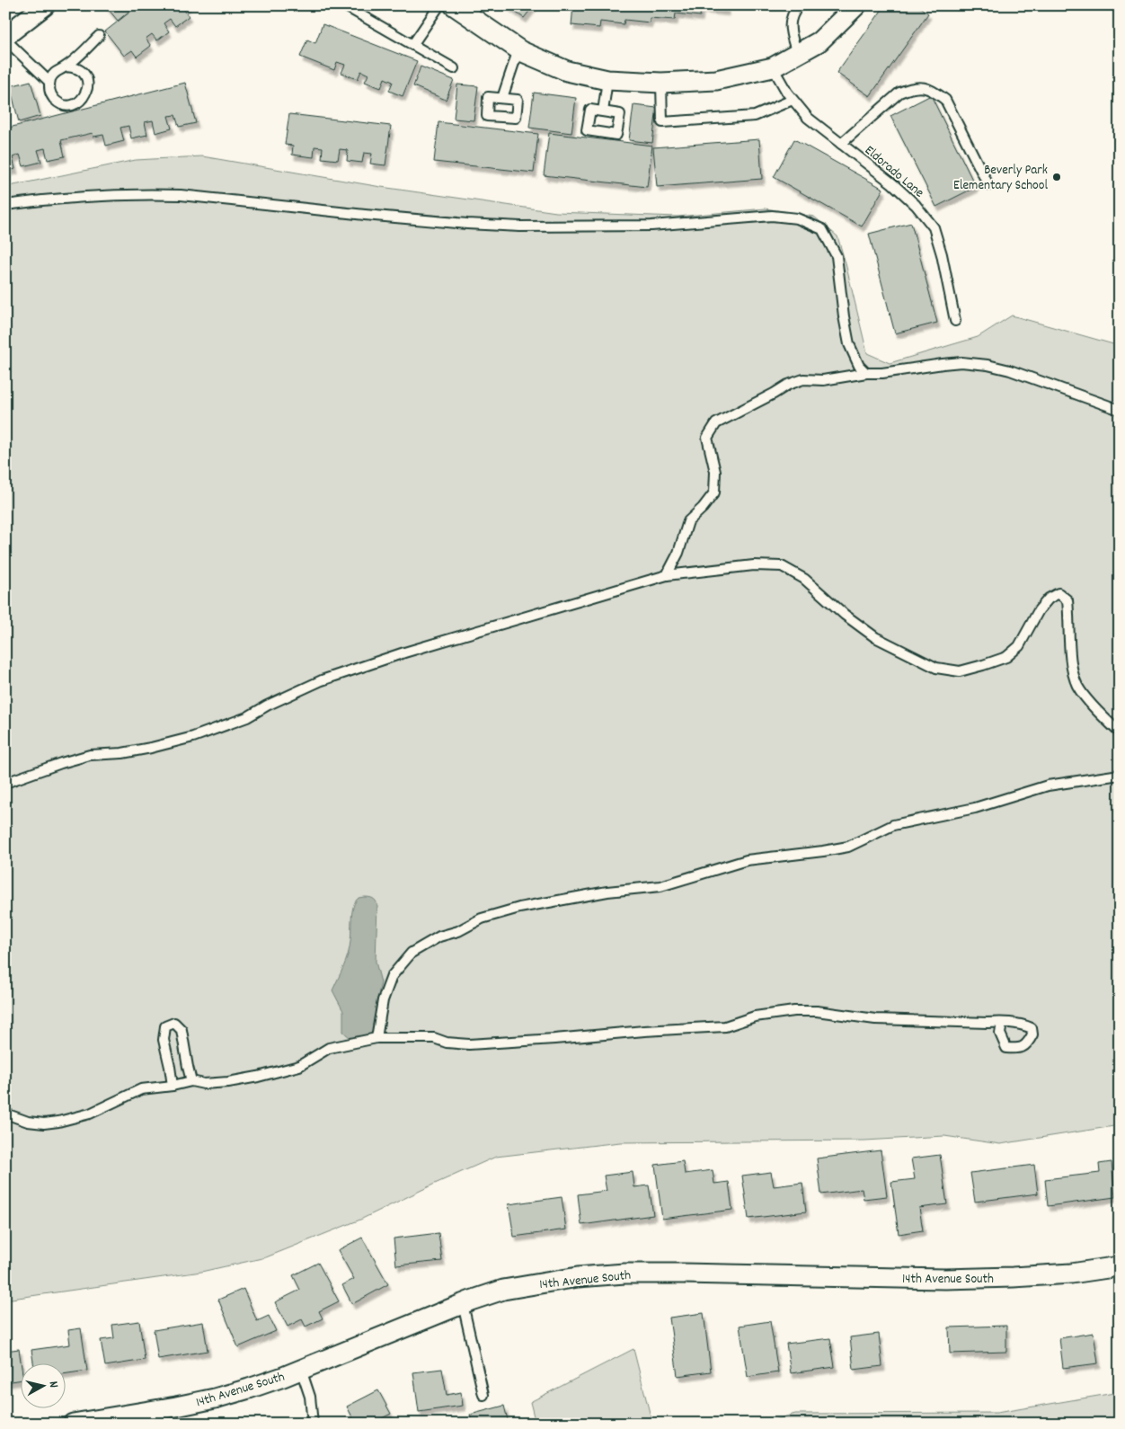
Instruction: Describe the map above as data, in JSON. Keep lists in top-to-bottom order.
{
  "streets": {
    "street": ["14th Avenue South"],
    "lane": ["Eldorado Lane"]
  },
  "places": ["Beverly Park Elementary School"],
  "north": "right"
}
